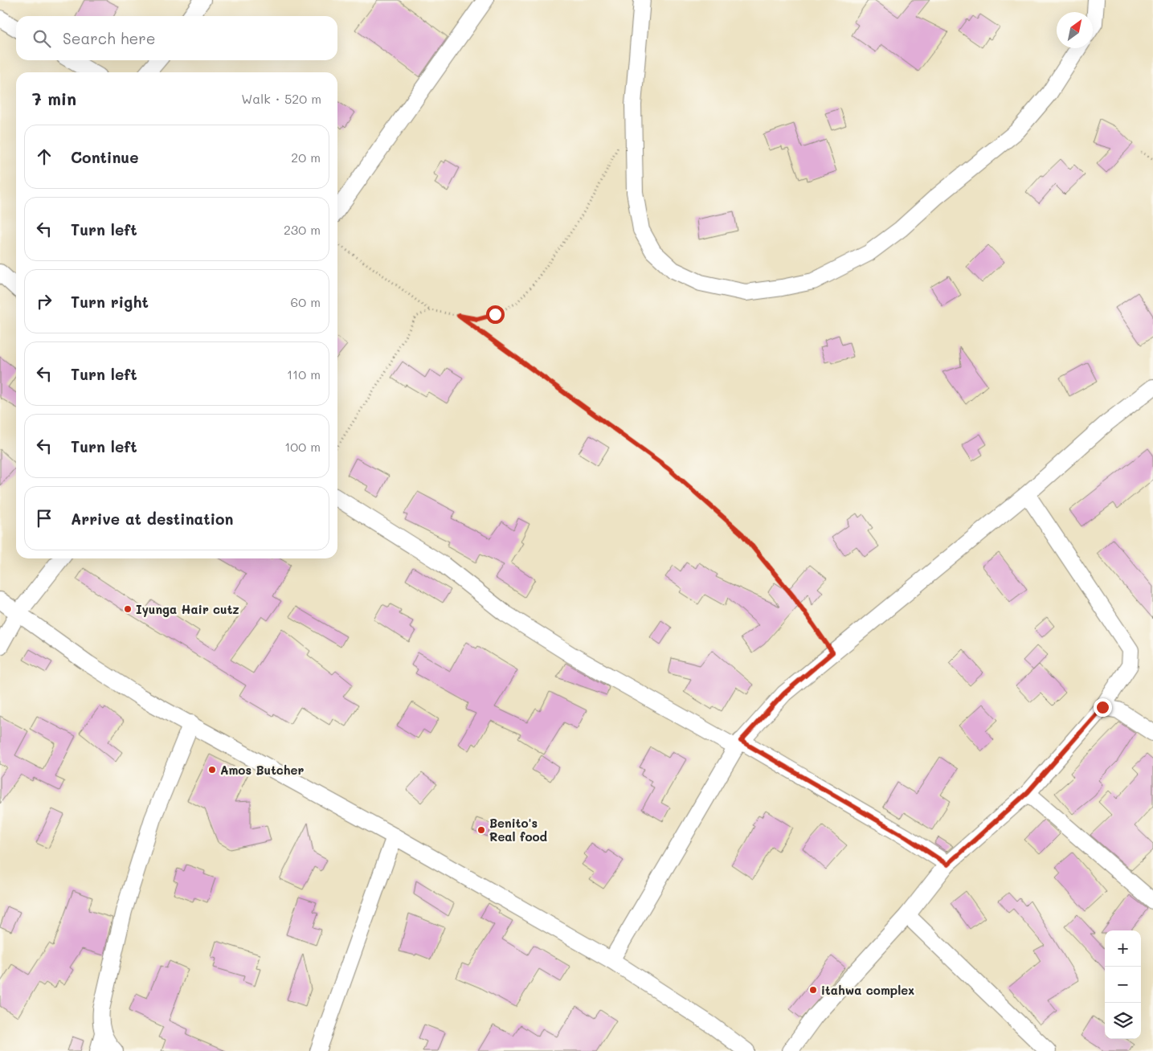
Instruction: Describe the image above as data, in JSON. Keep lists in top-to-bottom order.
{
  "places": [
    "Iyunga Hair cutz",
    "Amos Butcher",
    "Benito's Real food",
    "itahwa complex"
  ],
  "north": "top right",
  "page": {
    "search": "Search here",
    "heading": ["7 min", "Walk · 520 m"],
    "list": [
      ["Continue", "20 m"],
      ["Turn left", "230 m"],
      ["Turn right", "60 m"],
      ["Turn left", "110 m"],
      ["Turn left", "100 m"],
      "Arrive at destination"
    ],
    "map_buttons": ["+", "−"]
  }
}
